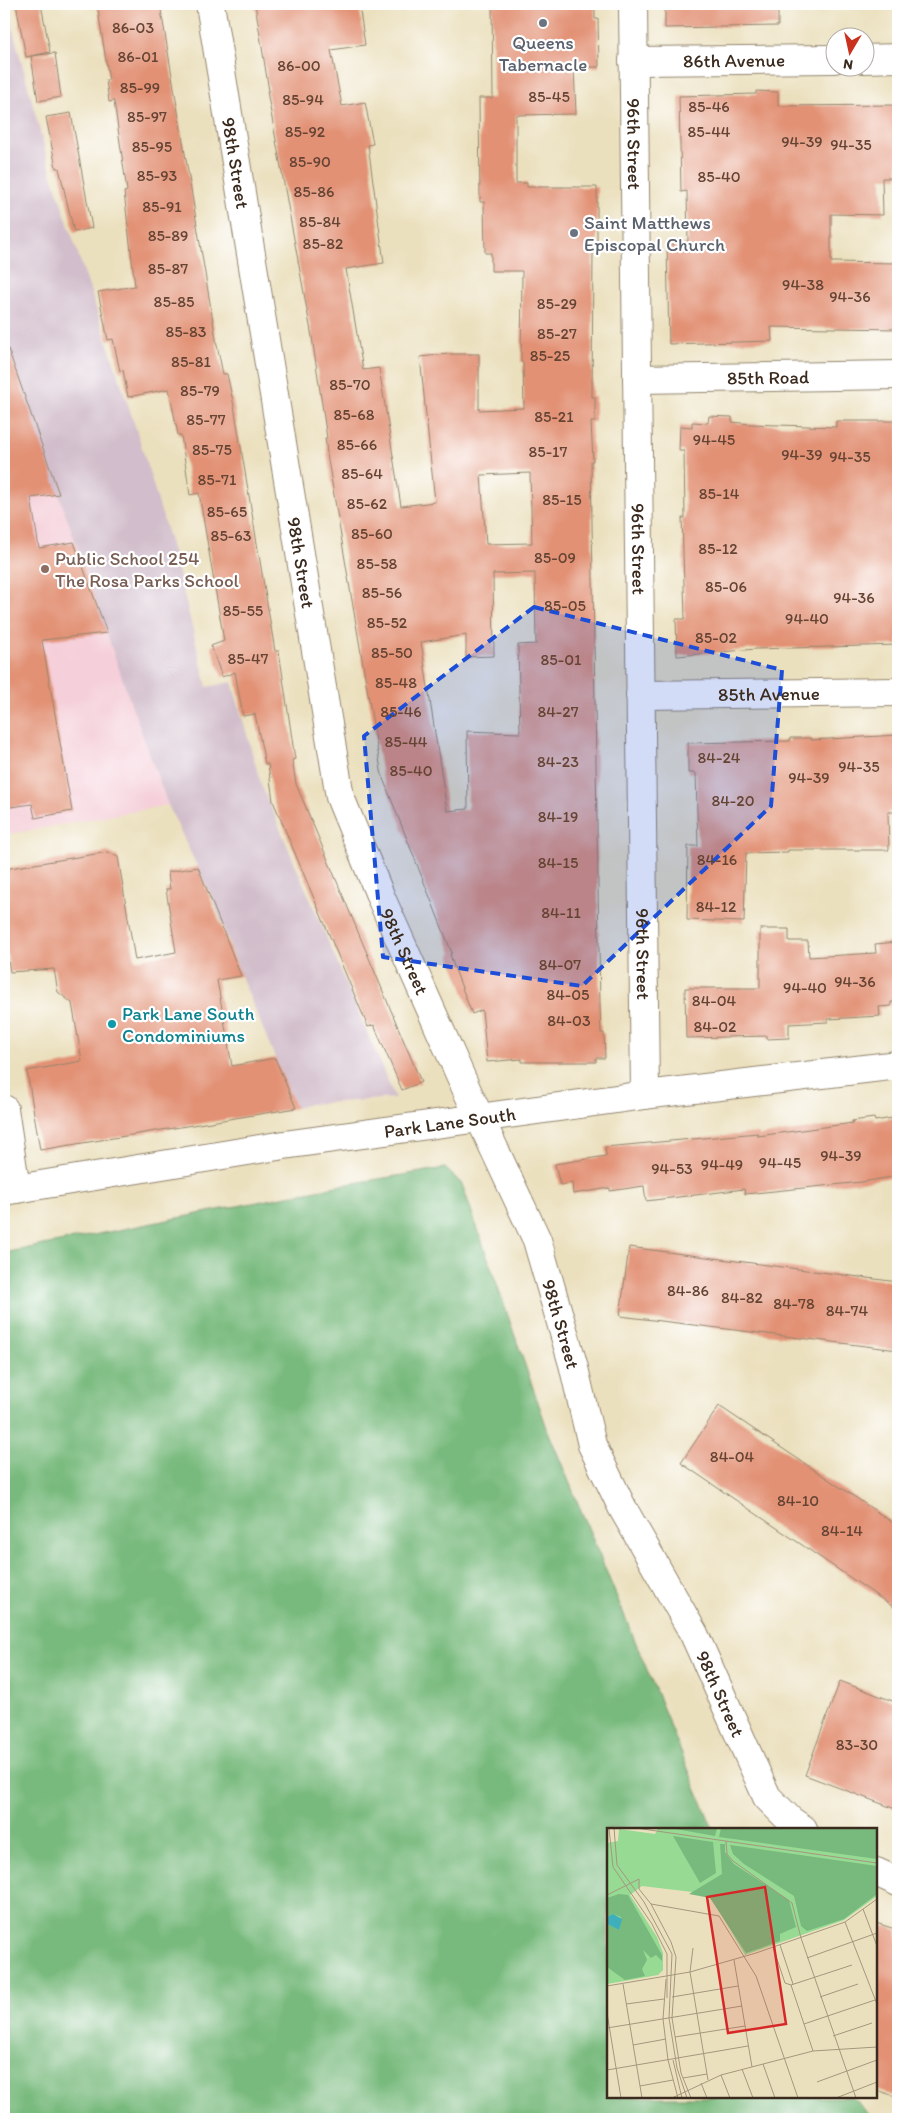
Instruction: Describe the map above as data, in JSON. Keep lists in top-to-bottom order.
{
  "streets": {
    "street": [
      "86th Avenue",
      "96th Street",
      "98th Street",
      "85th Road",
      "85th Avenue",
      "Park Lane South"
    ]
  },
  "crossings": [
    ["86th Avenue", "96th Street"],
    ["96th Street", "85th Road"],
    ["96th Street", "85th Avenue"],
    ["96th Street", "Park Lane South"],
    ["98th Street", "Park Lane South"]
  ],
  "places": [
    "Queens Tabernacle",
    "Saint Matthews Episcopal Church",
    "Public School 254 The Rosa Parks School",
    "Park Lane South Condominiums"
  ],
  "house_numbers": [
    "86-03",
    "86-01",
    "86-00",
    "85-99",
    "85-45",
    "85-94",
    "85-46",
    "85-97",
    "85-92",
    "85-44",
    "94-39",
    "94-35",
    "85-95",
    "85-90",
    "85-93",
    "85-40",
    "85-86",
    "85-91",
    "85-84",
    "85-89",
    "85-82",
    "85-87",
    "94-38",
    "94-36",
    "85-85",
    "85-29",
    "85-83",
    "85-27",
    "85-25",
    "85-81",
    "85-70",
    "85-79",
    "85-68",
    "85-21",
    "85-77",
    "94-45",
    "85-66",
    "85-75",
    "85-17",
    "94-39",
    "94-35",
    "85-64",
    "85-71",
    "85-14",
    "85-15",
    "85-62",
    "85-65",
    "85-60",
    "85-63",
    "85-12",
    "85-09",
    "85-58",
    "85-06",
    "85-56",
    "94-36",
    "85-05",
    "85-55",
    "94-40",
    "85-52",
    "85-02",
    "85-50",
    "85-47",
    "85-01",
    "85-48",
    "85-46",
    "84-27",
    "85-44",
    "84-24",
    "84-23",
    "94-35",
    "85-40",
    "94-39",
    "84-20",
    "84-19",
    "84-16",
    "84-15",
    "84-12",
    "84-11",
    "84-07",
    "94-36",
    "94-40",
    "84-05",
    "84-04",
    "84-03",
    "84-02",
    "94-39",
    "94-45",
    "94-49",
    "94-53",
    "84-86",
    "84-82",
    "84-78",
    "84-74",
    "84-04",
    "84-10",
    "84-14",
    "83-30"
  ],
  "north": "bottom"
}
